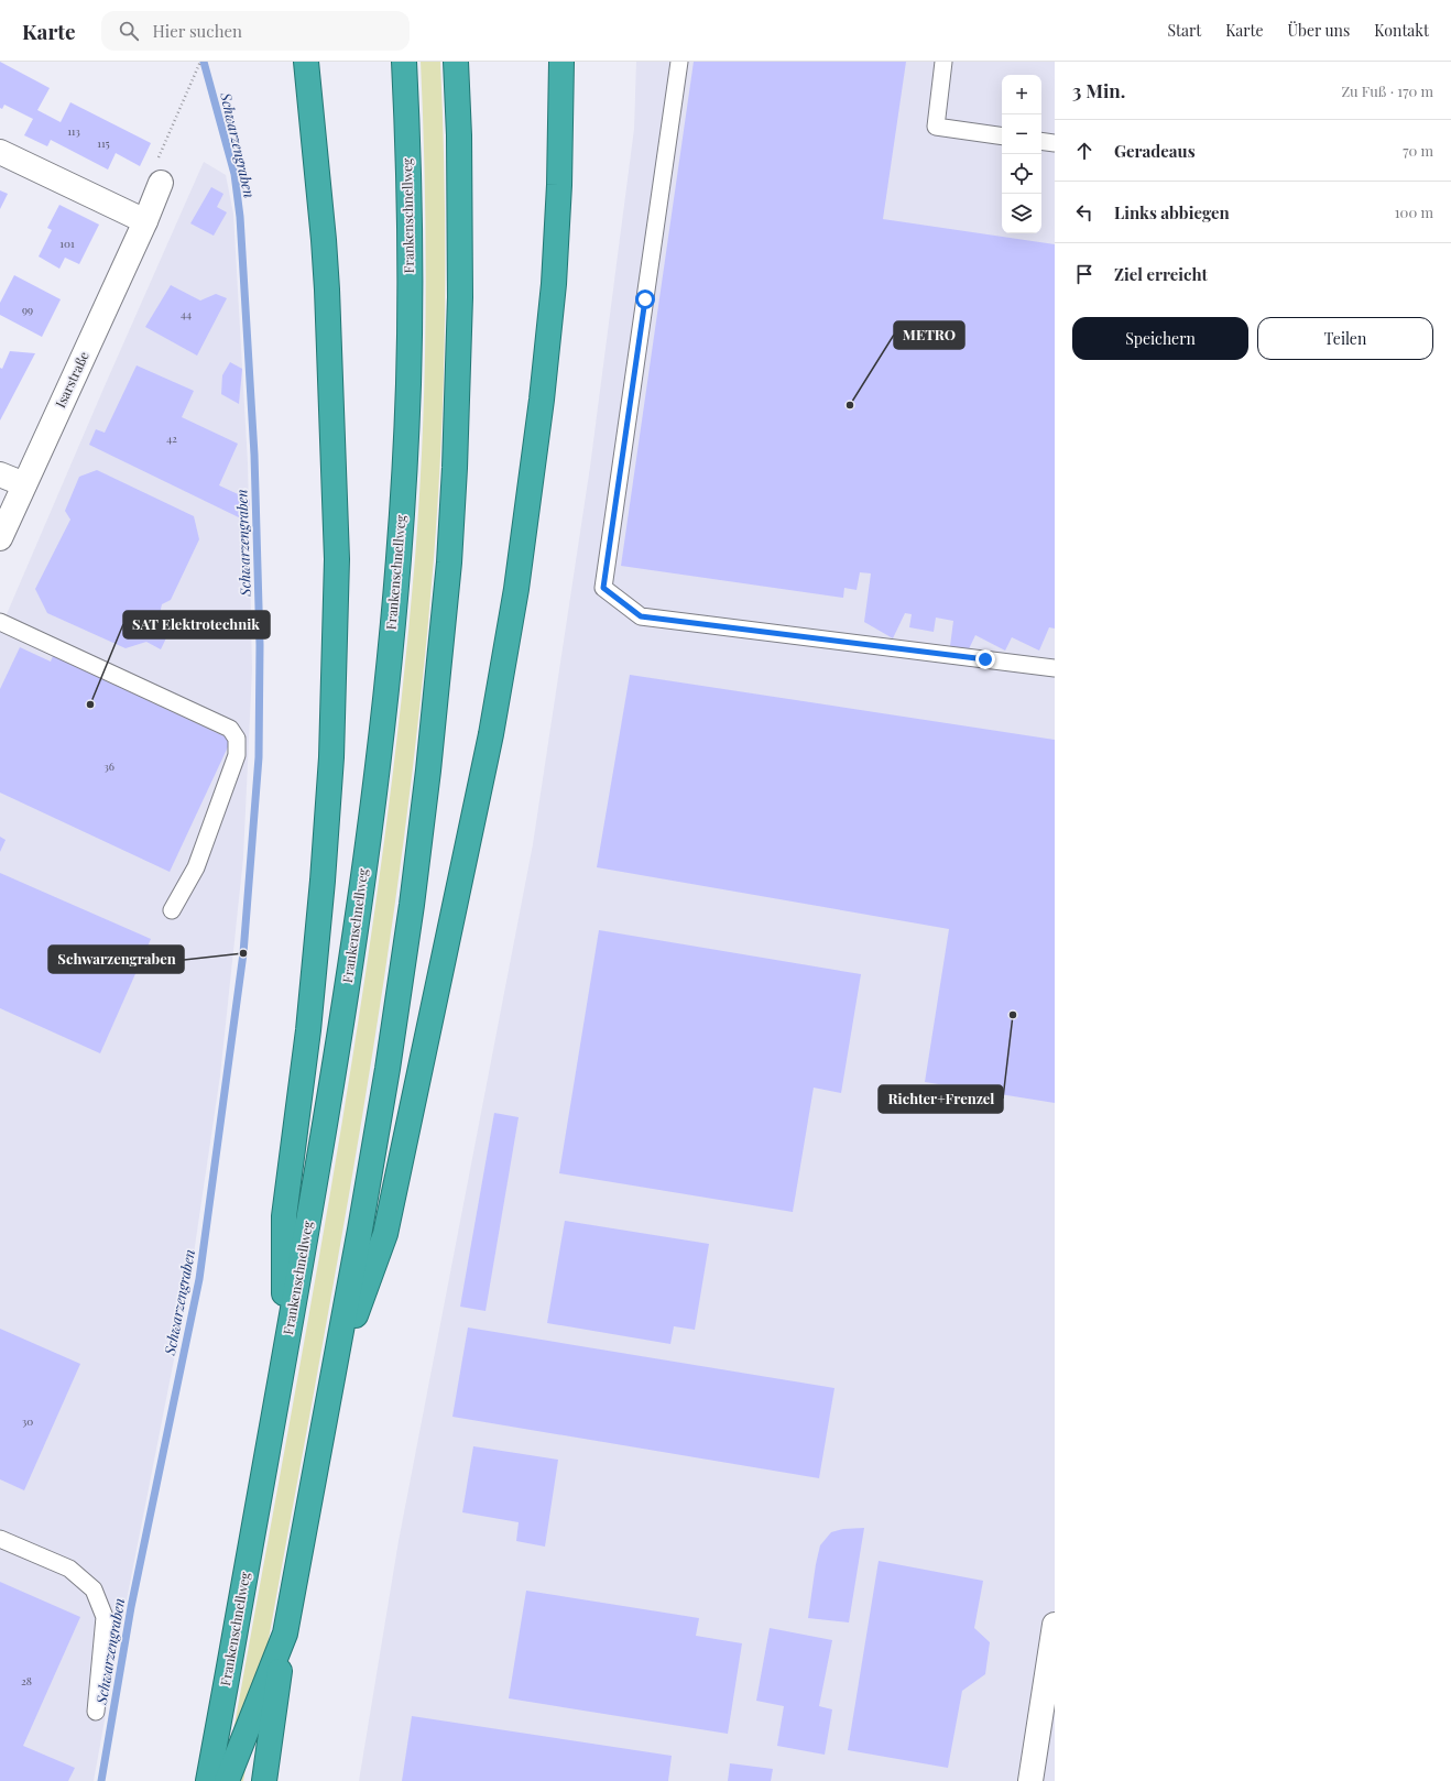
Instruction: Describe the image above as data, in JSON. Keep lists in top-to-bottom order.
{
  "streets": {
    "highway": ["Frankenschnellweg"],
    "street": ["Isarstraße"]
  },
  "water": ["Schwarzengraben"],
  "places": [
    "METRO",
    "SAT Elektrotechnik",
    "Schwarzengraben",
    "Richter+Frenzel"
  ],
  "house_numbers": [
    "113",
    "115",
    "101",
    "99",
    "44",
    "42",
    "36",
    "30",
    "28"
  ],
  "page": {
    "header": "Karte",
    "search": "Hier suchen",
    "nav": [
      "Start",
      "Karte",
      "Über uns",
      "Kontakt"
    ],
    "heading": ["3 Min.", "Zu Fuß · 170 m"],
    "map_buttons": ["+", "−"],
    "list": [
      ["Geradeaus", "70 m"],
      ["Links abbiegen", "100 m"],
      "Ziel erreicht"
    ],
    "buttons": ["Speichern", "Teilen"]
  }
}
